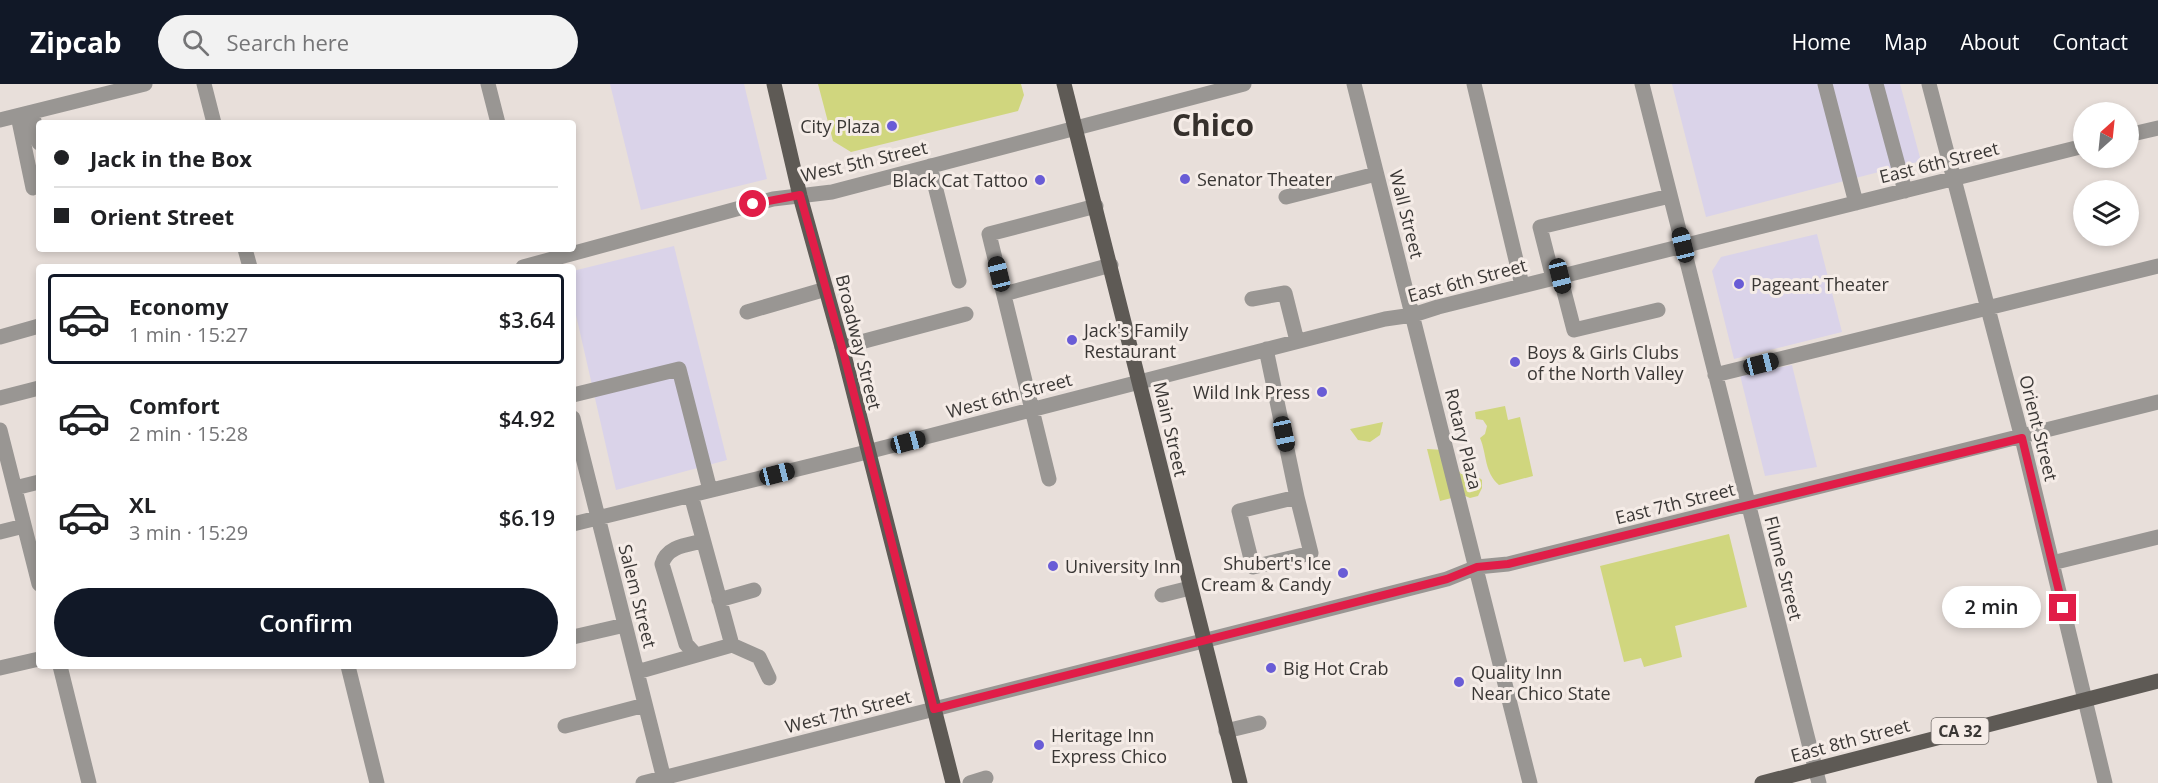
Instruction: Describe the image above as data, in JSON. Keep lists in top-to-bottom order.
{
  "streets": {
    "main road": [
      "Broadway Street",
      "Main Street",
      "CA 32",
      "East 8th Street"
    ],
    "street": [
      "West 5th Street",
      "East 6th Street",
      "Wall Street",
      "West 6th Street",
      "Orient Street",
      "Rotary Plaza",
      "East 7th Street",
      "Flume Street",
      "Salem Street",
      "West 7th Street"
    ]
  },
  "crossings": [
    ["West 5th Street", "Broadway Street"],
    ["West 5th Street", "Main Street"],
    ["East 6th Street", "Wall Street"],
    ["East 6th Street", "West 6th Street"],
    ["East 6th Street", "Orient Street"],
    ["East 6th Street", "Main Street"],
    ["East 6th Street", "Flume Street"],
    ["Wall Street", "Rotary Plaza"],
    ["Broadway Street", "West 6th Street"],
    ["Broadway Street", "West 7th Street"],
    ["West 6th Street", "Main Street"],
    ["West 6th Street", "Salem Street"],
    ["Orient Street", "East 7th Street"],
    ["Orient Street", "East 8th Street"],
    ["Main Street", "East 7th Street"],
    ["Main Street", "West 7th Street"],
    ["Rotary Plaza", "East 7th Street"],
    ["East 7th Street", "Flume Street"],
    ["East 7th Street", "West 7th Street"],
    ["Flume Street", "East 8th Street"],
    ["Salem Street", "West 7th Street"]
  ],
  "districts": ["Chico"],
  "places": [
    "City Plaza",
    "Senator Theater",
    "Black Cat Tattoo",
    "Pageant Theater",
    "Jack's Family Restaurant",
    "Boys & Girls Clubs of the North Valley",
    "Wild Ink Press",
    "University Inn",
    "Shubert's Ice Cream & Candy",
    "Big Hot Crab",
    "Quality Inn Near Chico State",
    "Heritage Inn Express Chico"
  ],
  "north": "top right",
  "page": {
    "header": "Zipcab",
    "search": "Search here",
    "nav": [
      "Home",
      "Map",
      "About",
      "Contact"
    ],
    "banner": ["Jack in the Box", "Orient Street"],
    "list": [
      {
        "name": "Economy",
        "note": "1 min · 15:27",
        "value": "$3.64"
      },
      {
        "name": "Comfort",
        "note": "2 min · 15:28",
        "value": "$4.92"
      },
      {
        "name": "XL",
        "note": "3 min · 15:29",
        "value": "$6.19"
      }
    ],
    "buttons": "Confirm",
    "bubble": "2 min"
  }
}
